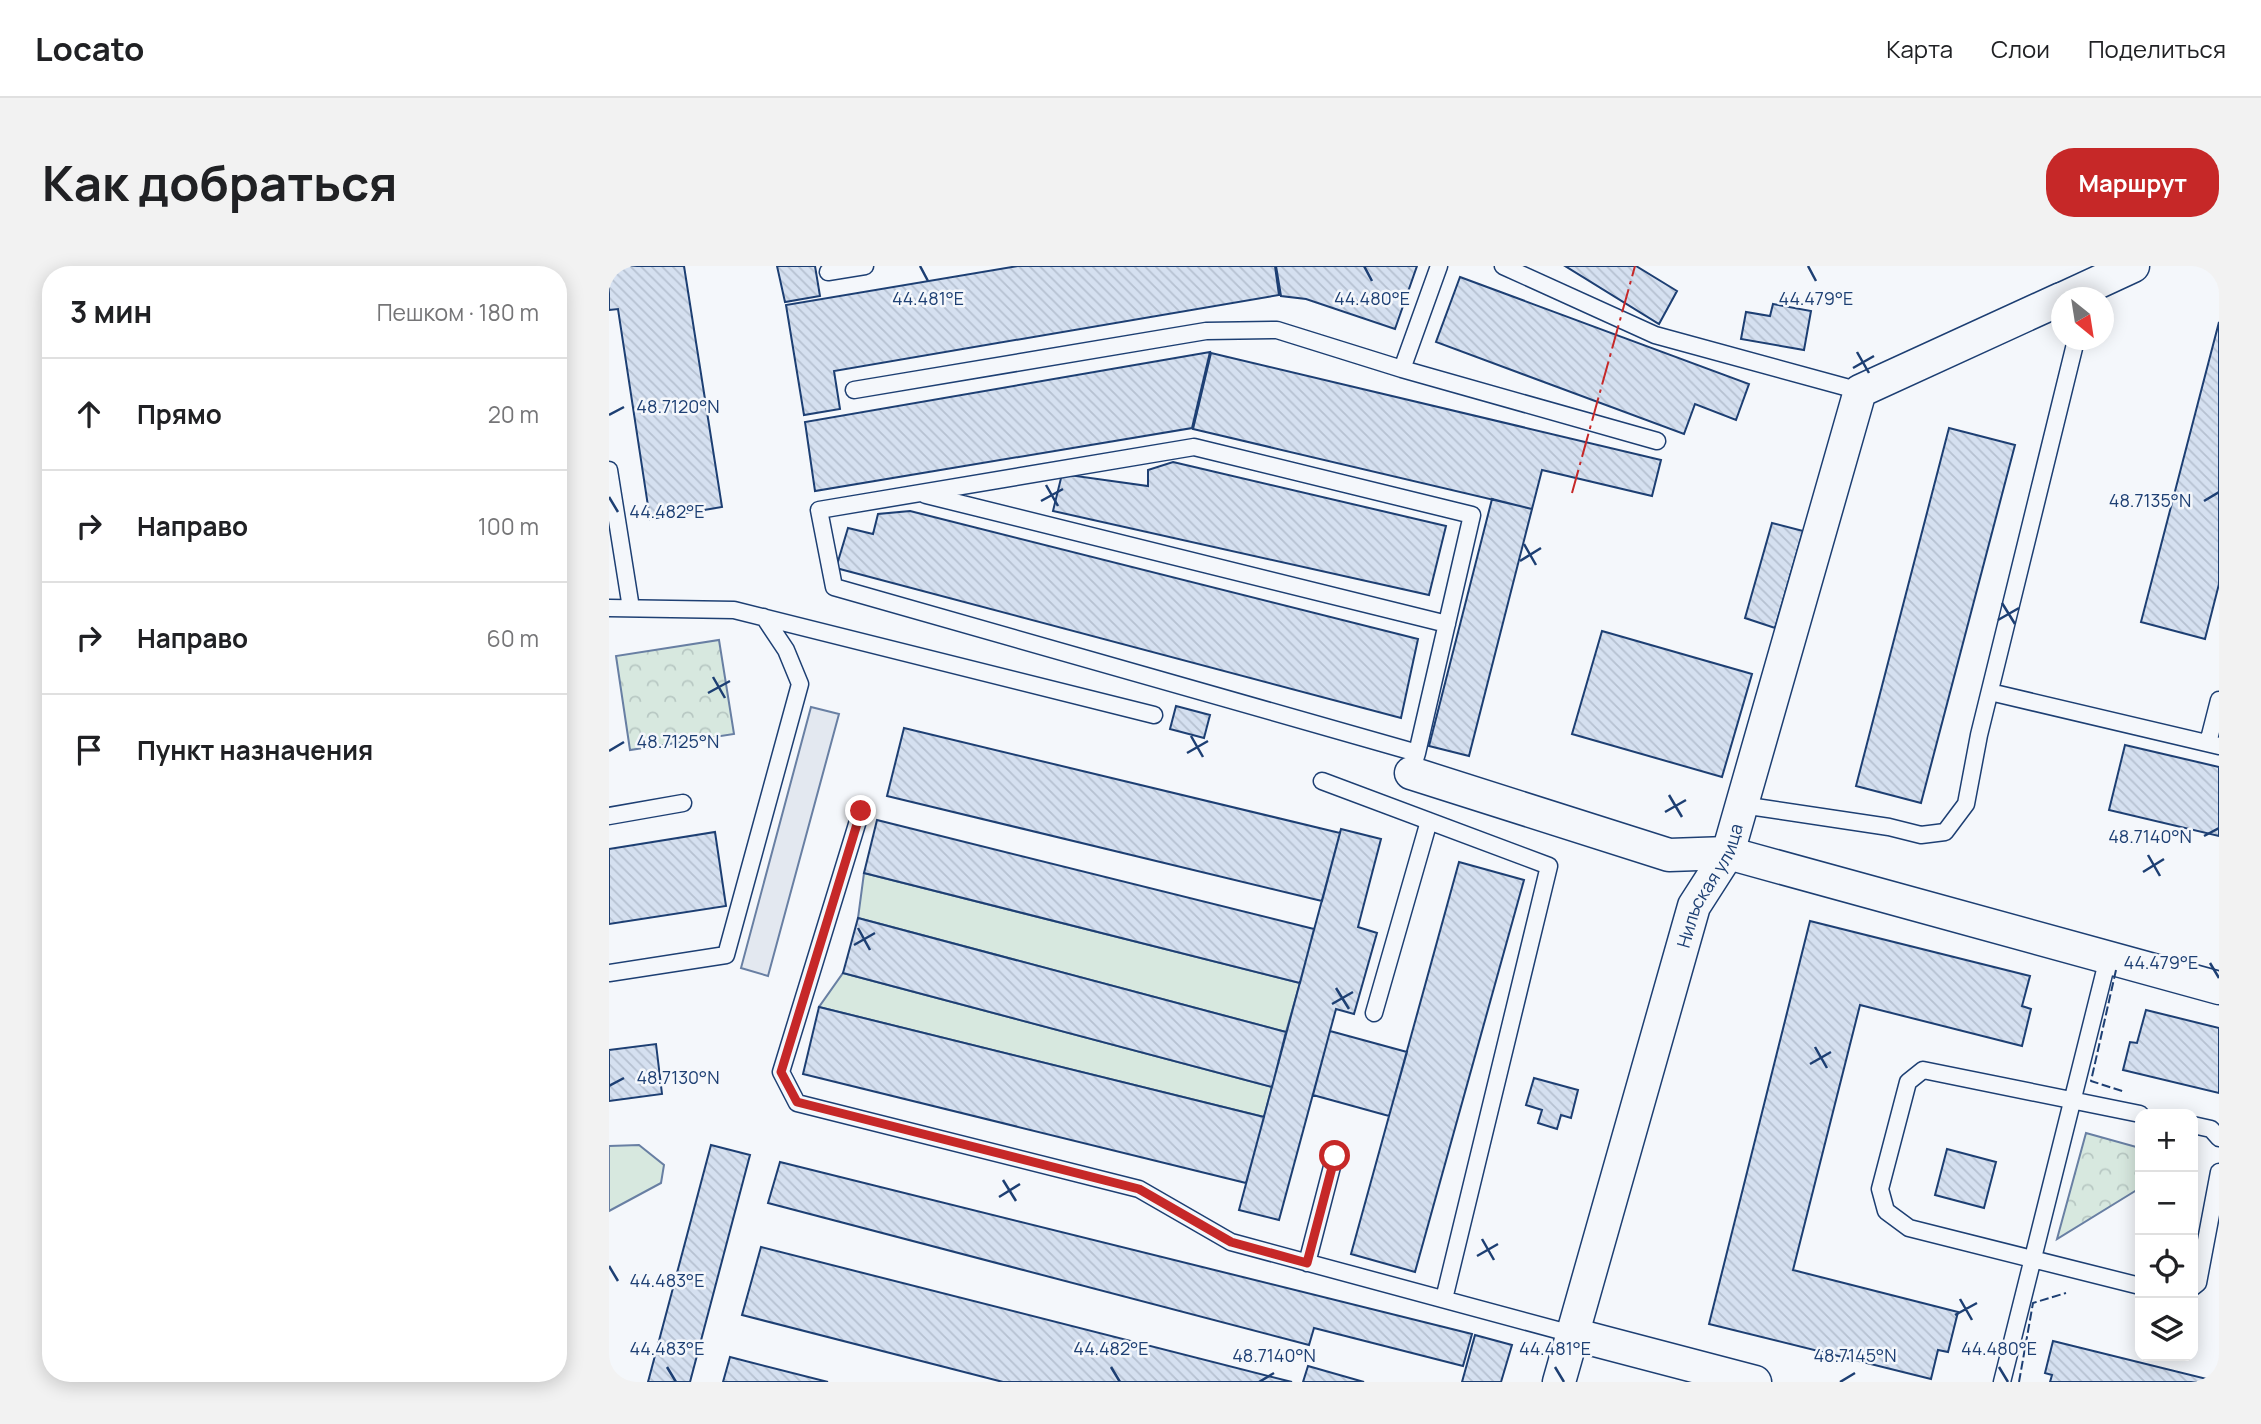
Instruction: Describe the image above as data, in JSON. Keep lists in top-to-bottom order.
{
  "streets": {
    "street": ["Нильская улица"]
  },
  "north": "bottom right",
  "page": {
    "header": "Locato",
    "nav": ["Карта", "Слои", "Поделиться"],
    "buttons": "Маршрут",
    "title": "Как добраться",
    "heading": ["3 мин", "Пешком · 180 m"],
    "list": [
      ["Прямо", "20 m"],
      ["Направо", "100 m"],
      ["Направо", "60 m"],
      "Пункт назначения"
    ],
    "map_buttons": ["+", "−"]
  },
  "coordinates": [
    "44.481°E",
    "44.480°E",
    "44.479°E",
    "48.7120°N",
    "48.7135°N",
    "44.482°E",
    "48.7125°N",
    "48.7140°N",
    "48.7130°N",
    "44.483°E",
    "48.7145°N"
  ]
}
